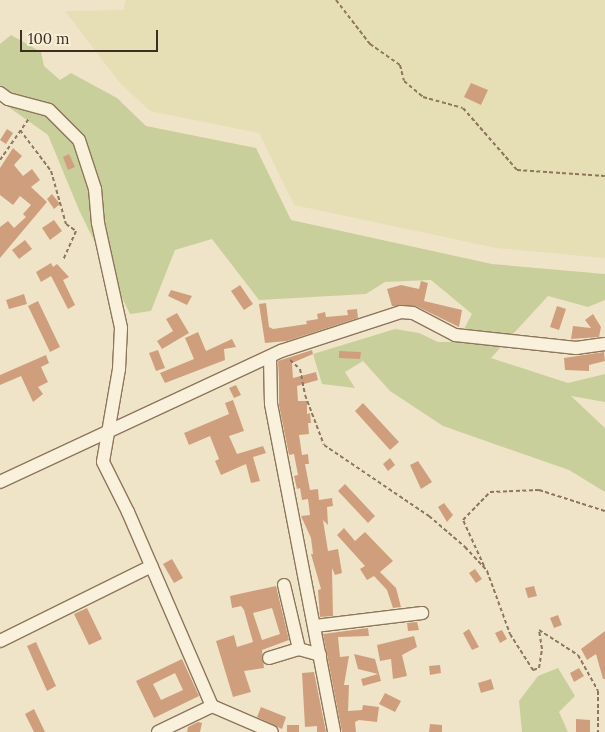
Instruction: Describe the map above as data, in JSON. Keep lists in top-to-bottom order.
{
  "scale_bar": "100 m"
}
